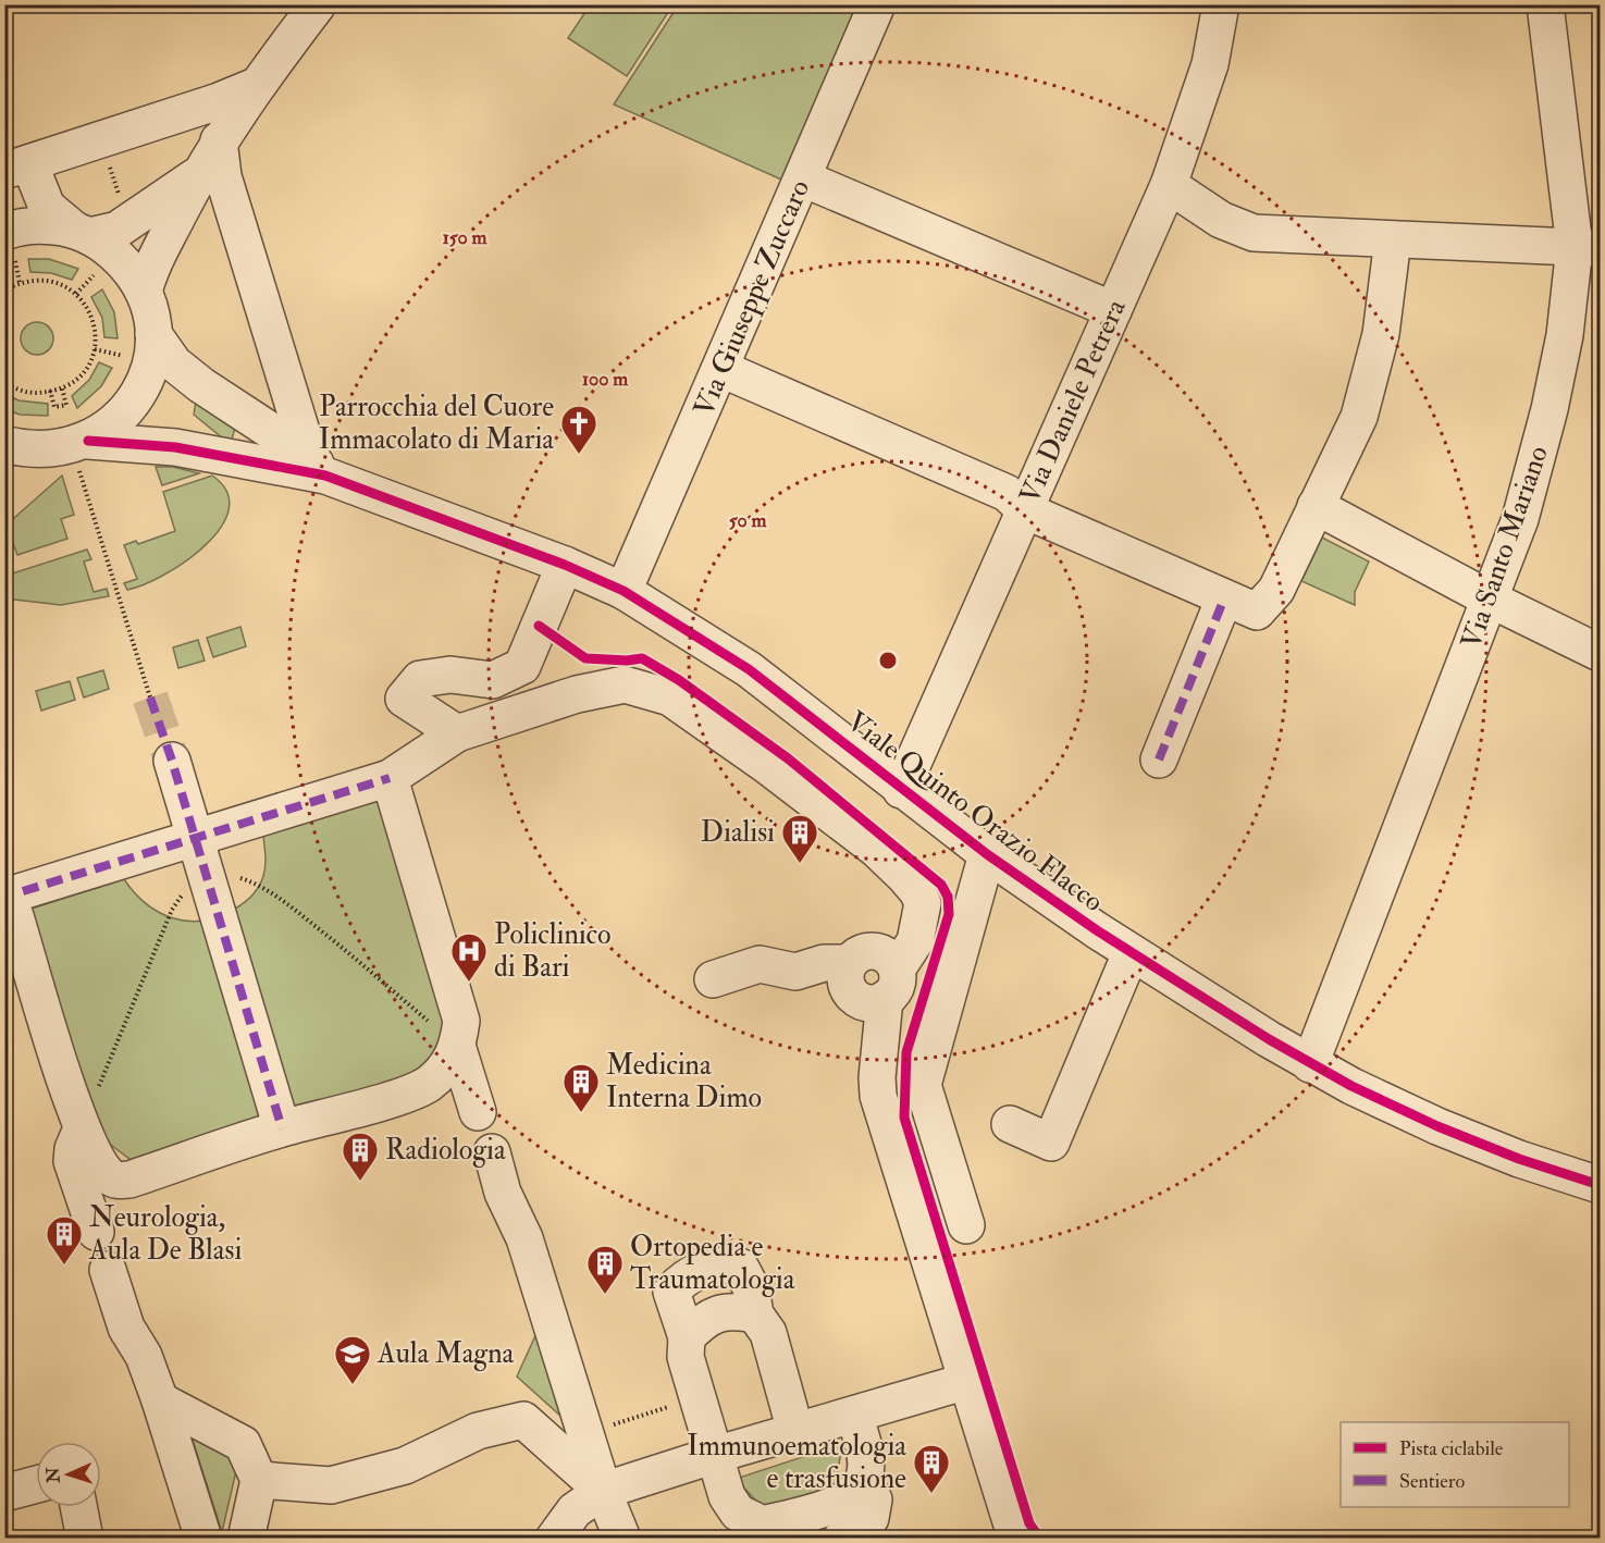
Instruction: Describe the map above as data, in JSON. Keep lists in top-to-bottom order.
{
  "streets": {
    "street": [
      "Via Giuseppe Zuccaro",
      "Via Daniele Petrera",
      "Via Santo Mariano",
      "Viale Quinto Orazio Flacco"
    ]
  },
  "crossings": [
    ["Via Giuseppe Zuccaro", "Viale Quinto Orazio Flacco"],
    ["Via Daniele Petrera", "Viale Quinto Orazio Flacco"],
    ["Via Santo Mariano", "Viale Quinto Orazio Flacco"]
  ],
  "places": {
    "church": ["Parrocchia del Cuore Immacolato di Maria"],
    "building": [
      "Dialisi",
      "Medicina Interna Dimo",
      "Radiologia",
      "Neurologia, Aula De Blasi",
      "Ortopedia e Traumatologia",
      "Immunoematologia e trasfusione"
    ],
    "hospital": ["Policlinico di Bari"],
    "school or university": ["Aula Magna"]
  },
  "legend": ["Pista ciclabile", "Sentiero"],
  "north": "left",
  "rings": ["150 m", "100 m", "50 m"]
}
